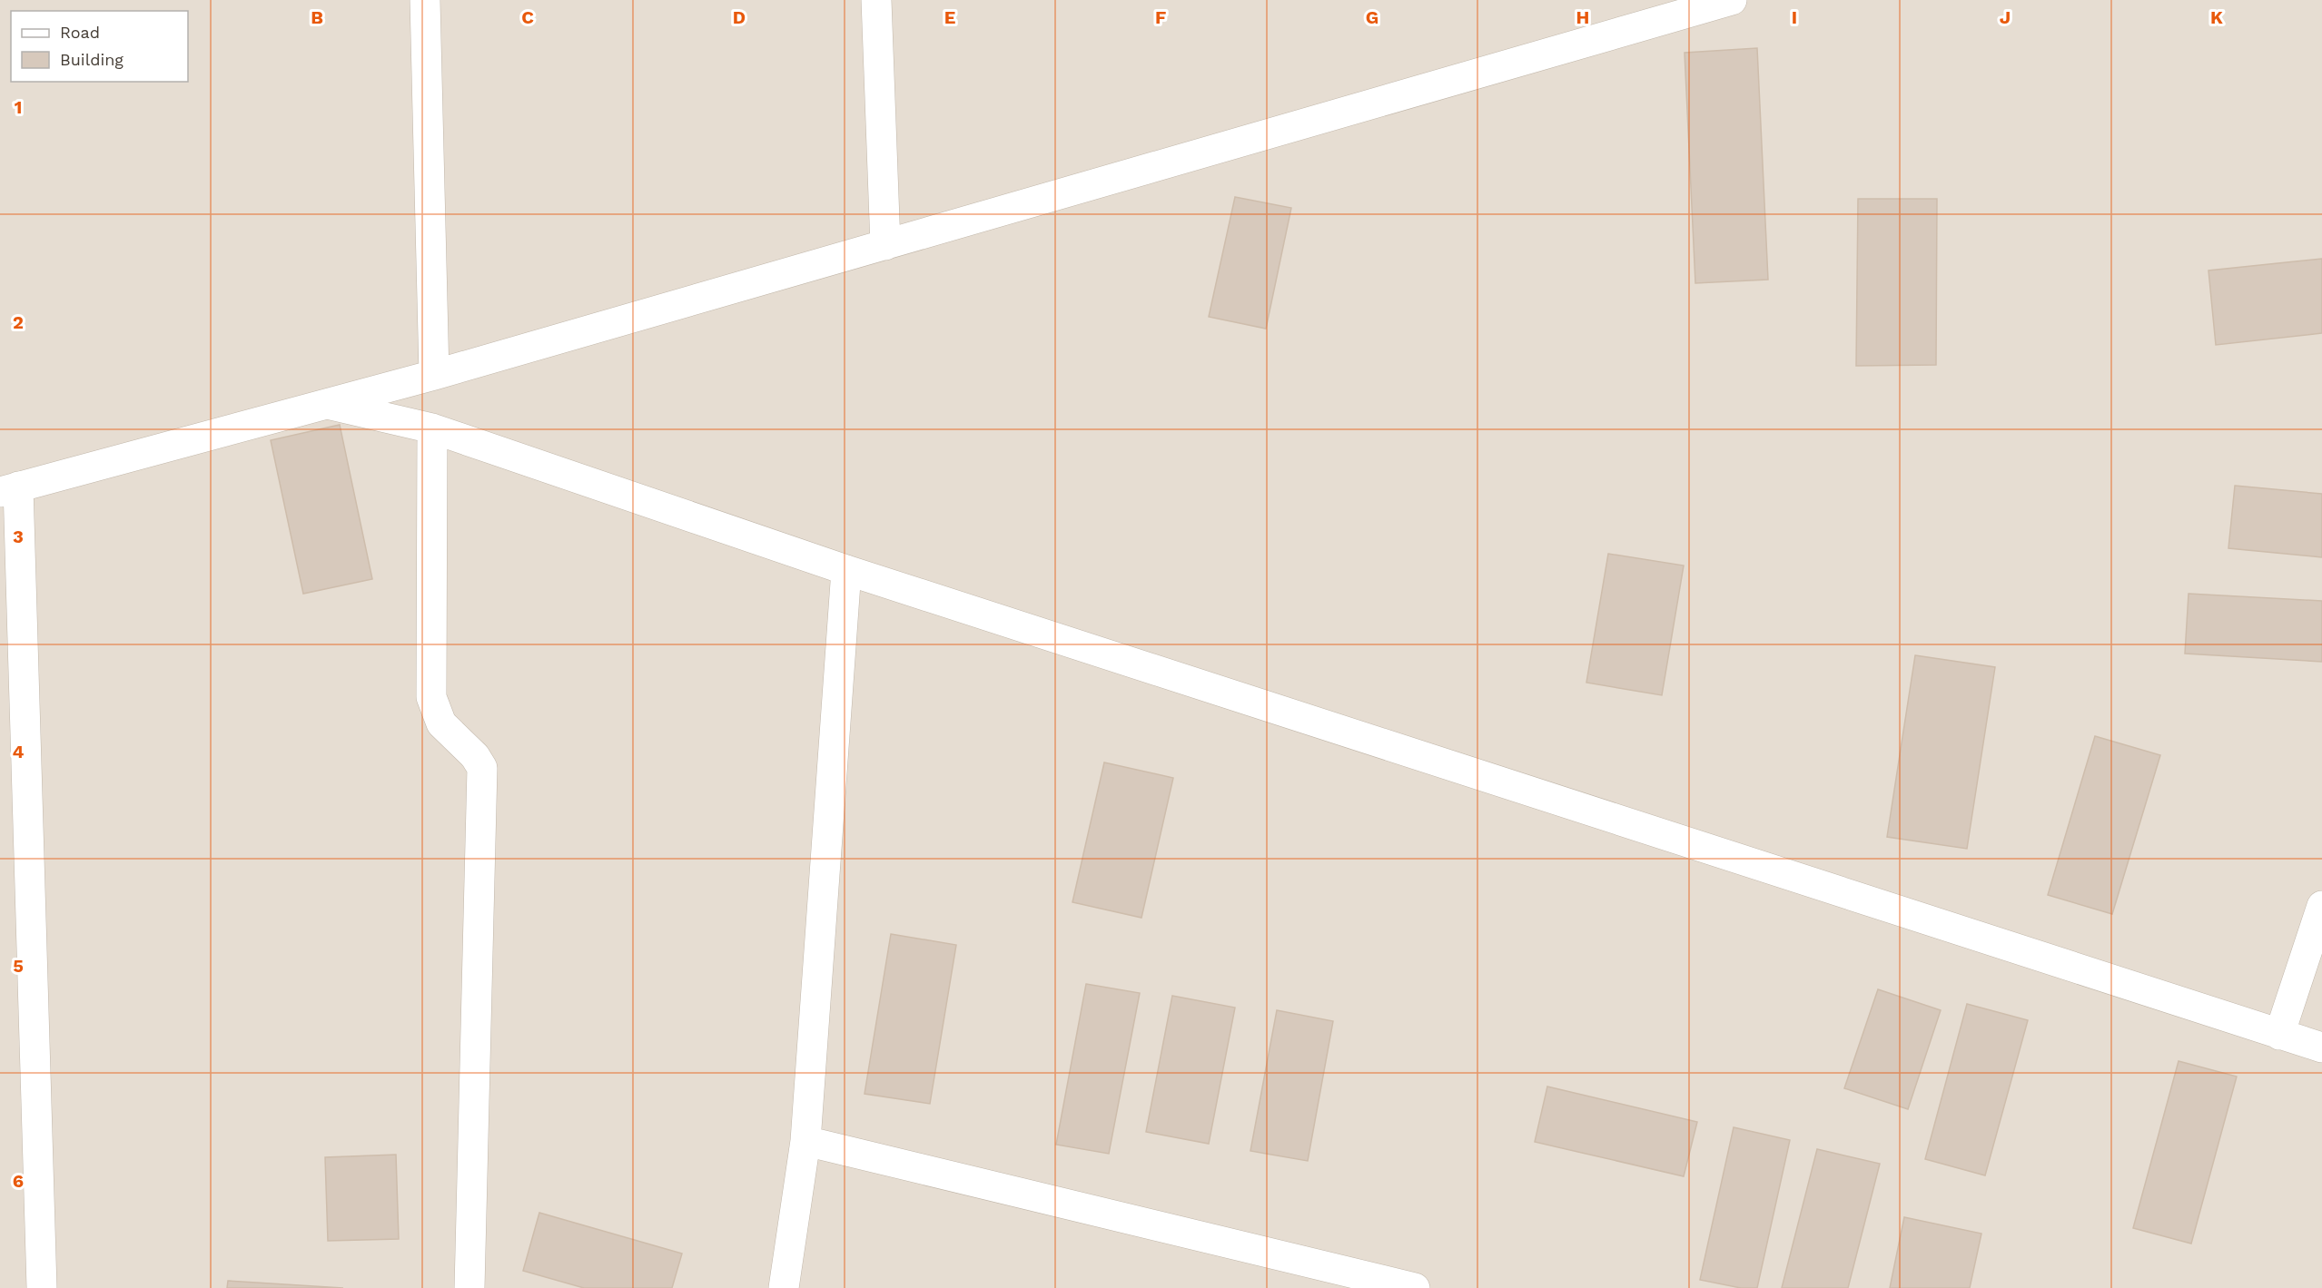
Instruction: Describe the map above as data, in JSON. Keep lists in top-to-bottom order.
{
  "legend": ["Road", "Building"],
  "grid": {
    "columns": [
      "B",
      "C",
      "D",
      "E",
      "F",
      "G",
      "H",
      "I",
      "J",
      "K"
    ],
    "rows": [
      "1",
      "2",
      "3",
      "4",
      "5",
      "6"
    ]
  }
}
